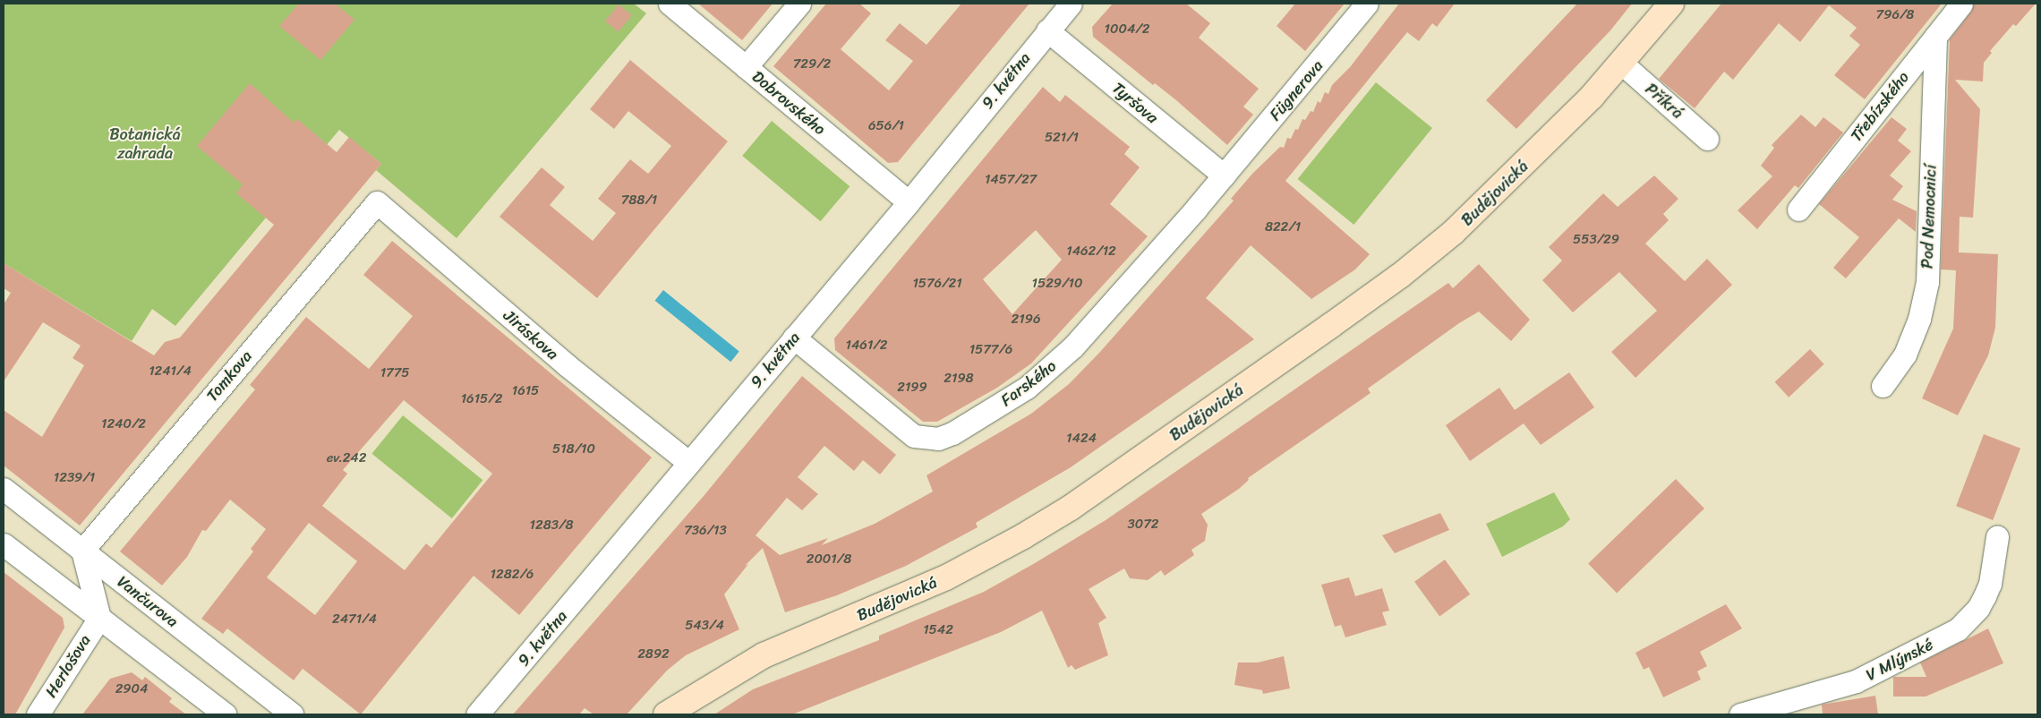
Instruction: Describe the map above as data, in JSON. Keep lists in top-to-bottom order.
{
  "streets": {
    "main road": ["Budějovická"],
    "street": [
      "9. května",
      "Fügnerova",
      "Příkrá",
      "Dobrovského",
      "Tyršova",
      "Třebízského",
      "Pod Nemocnicí",
      "Jiráskova",
      "Tomkova",
      "Farského",
      "Vančurova",
      "V Mlýnské",
      "Herlošova"
    ]
  },
  "crossings": [
    ["9. května", "Dobrovského"],
    ["9. května", "Tyršova"],
    ["9. května", "Jiráskova"],
    ["9. května", "Farského"],
    ["Fügnerova", "Tyršova"],
    ["Fügnerova", "Farského"],
    ["Příkrá", "Budějovická"],
    ["Tyršova", "Farského"],
    ["Třebízského", "Pod Nemocnicí"],
    ["Jiráskova", "Tomkova"],
    ["Tomkova", "Vančurova"]
  ],
  "parks": ["Botanická zahrada"],
  "house_numbers": [
    "796/8",
    "1004/2",
    "729/2",
    "656/1",
    "521/1",
    "1457/27",
    "788/1",
    "822/1",
    "553/29",
    "1462/12",
    "1576/21",
    "1529/10",
    "2196",
    "1461/2",
    "1577/6",
    "1241/4",
    "1775",
    "2198",
    "2199",
    "1615",
    "1615/2",
    "1240/2",
    "1424",
    "518/10",
    "ev.242",
    "1239/1",
    "3072",
    "1283/8",
    "736/13",
    "2001/8",
    "1282/6",
    "2471/4",
    "543/4",
    "1542",
    "2892",
    "2904"
  ]
}
